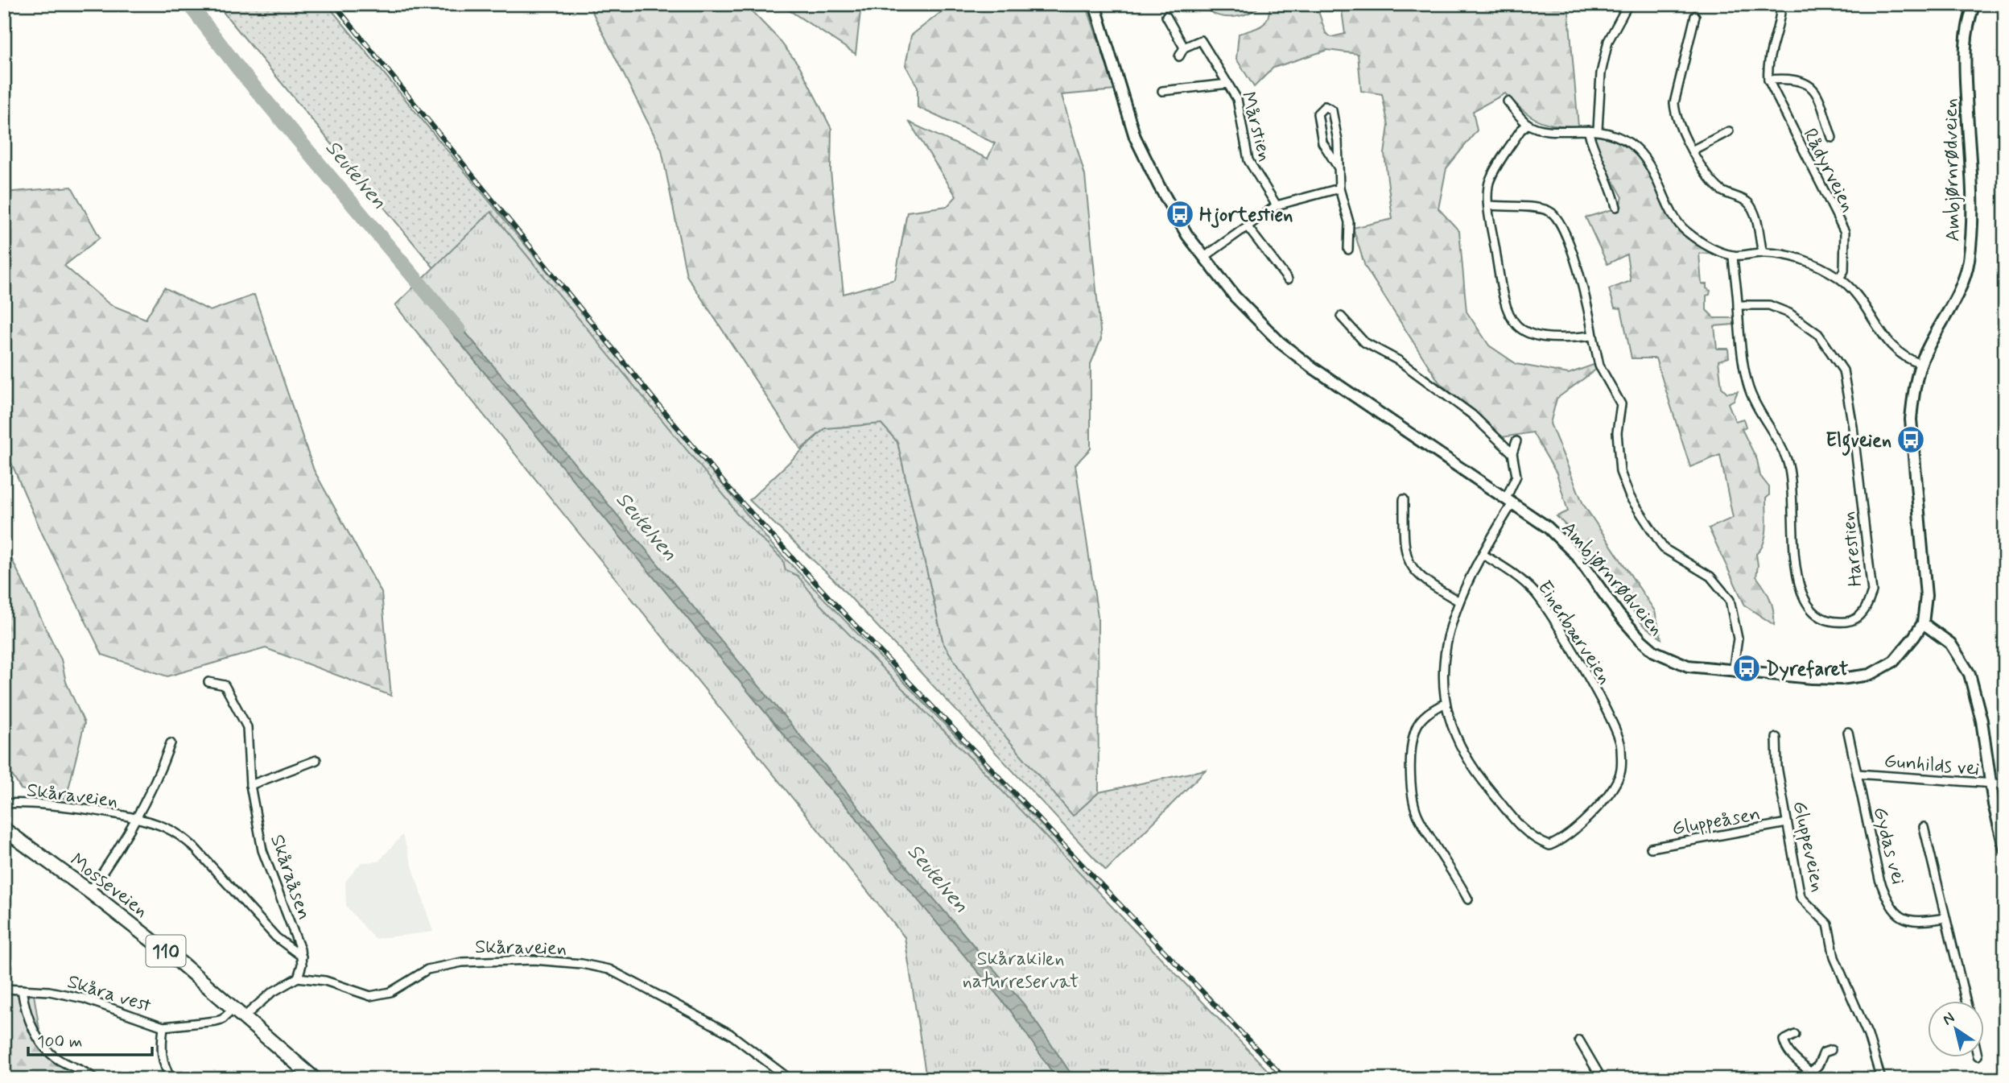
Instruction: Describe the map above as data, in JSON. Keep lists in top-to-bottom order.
{
  "streets": {
    "highway": ["Mosseveien", "110"],
    "street": [
      "Mårstien",
      "Rådyrveien",
      "Ambjørnrødveien",
      "Harestien",
      "Einerbærveien",
      "Gunhilds vei",
      "Skåraveien",
      "Gluppeåsen",
      "Gydas vei",
      "Gluppeveien",
      "Skåraåsen",
      "Skåra vest"
    ]
  },
  "crossings": [
    ["Gunhilds vei", "Gydas vei"],
    ["Skåraveien", "Skåraåsen"],
    ["Skåraveien", "Mosseveien"],
    ["Gluppeåsen", "Gluppeveien"],
    ["Mosseveien", "Skåra vest"]
  ],
  "water": ["Seutelven"],
  "parks": ["Skårakilen naturreservat"],
  "places": {
    "bus stop": ["Hjortestien", "Elgveien", "Dyrefaret"]
  },
  "scale_bar": "100 m",
  "north": "top left"
}
